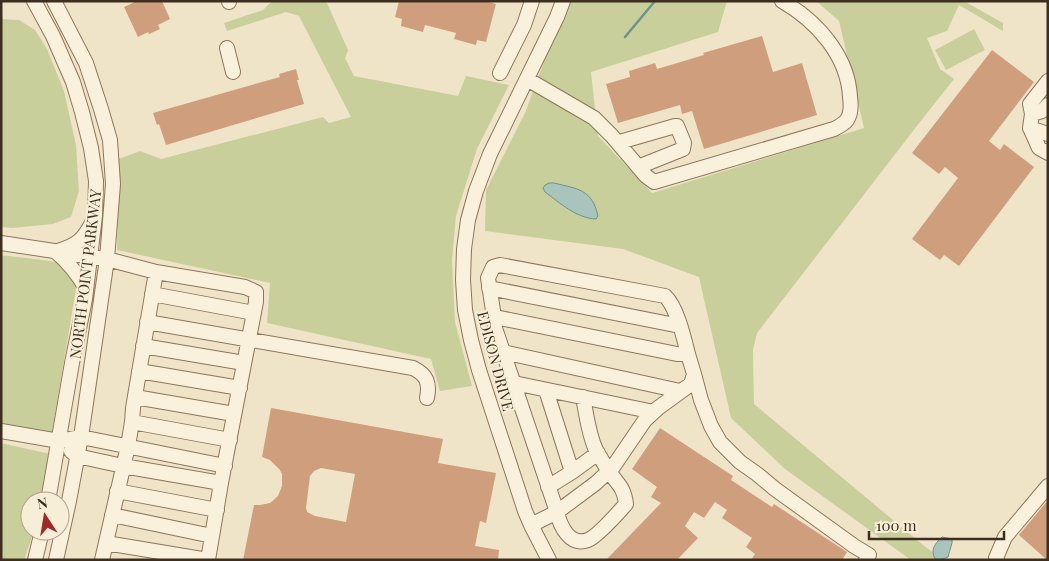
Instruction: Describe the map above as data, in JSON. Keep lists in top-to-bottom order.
{
  "streets": {
    "street": ["NORTH POINT PARKWAY", "EDISON DRIVE"]
  },
  "scale_bar": "100 m",
  "north": "top"
}
